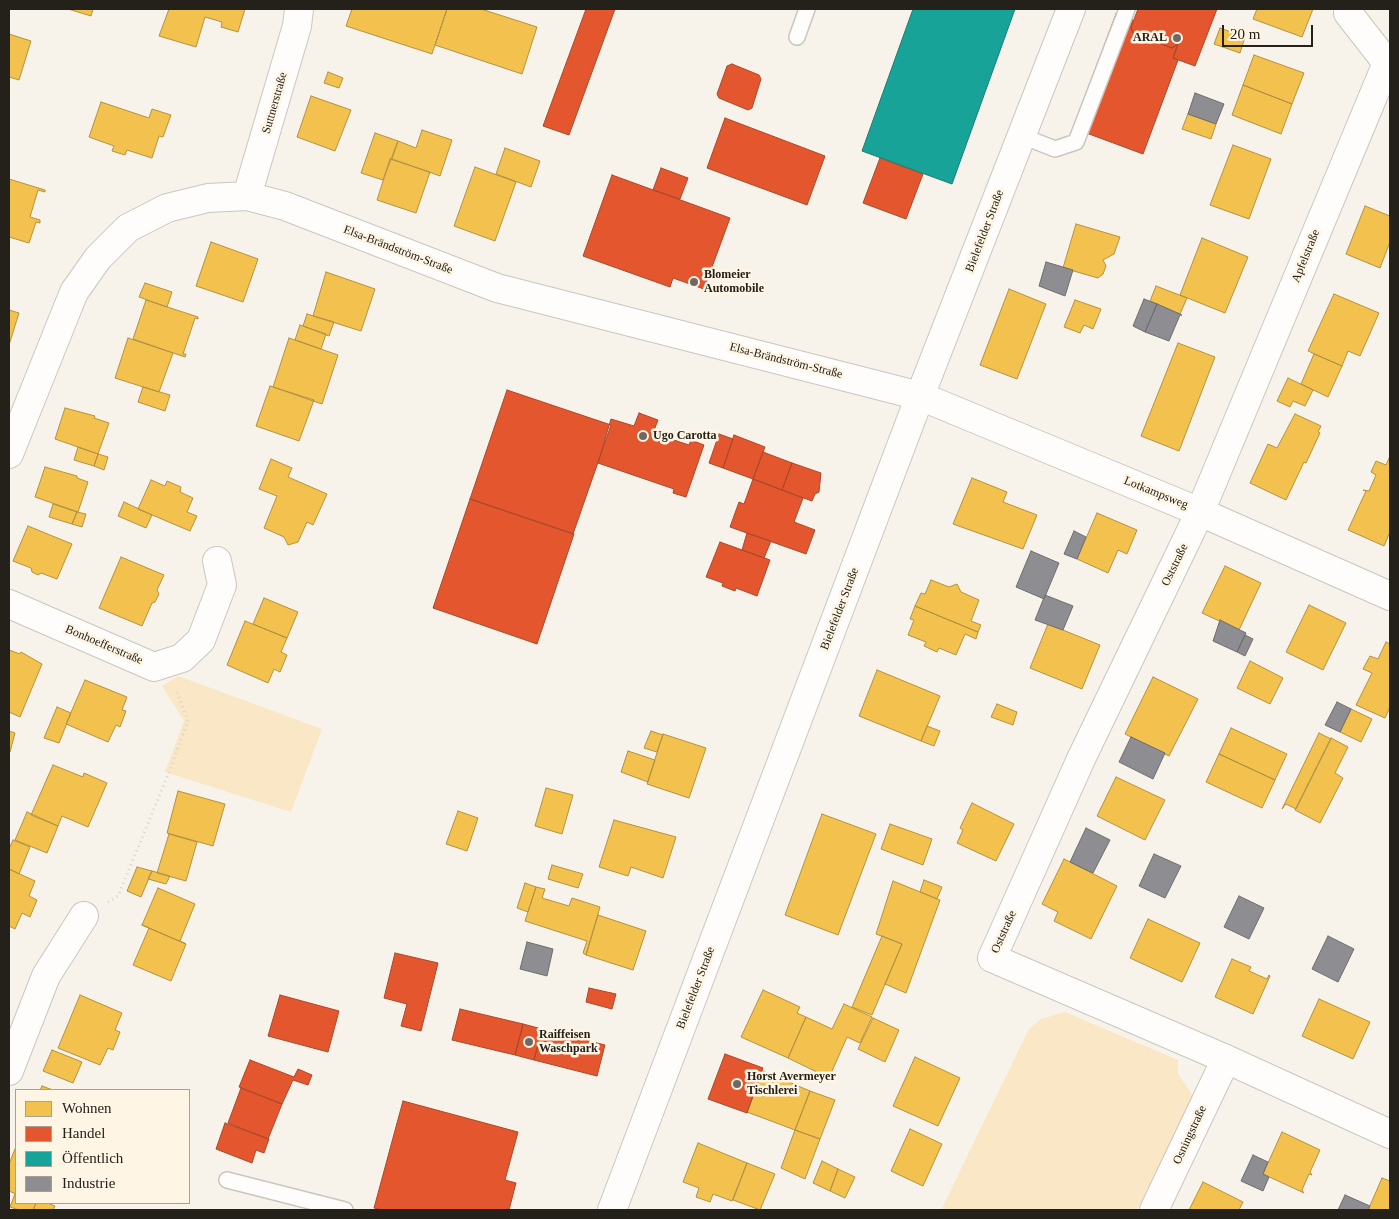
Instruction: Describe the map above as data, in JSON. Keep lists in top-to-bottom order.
{
  "streets": {
    "street": [
      "Suttnerstraße",
      "Bielefelder Straße",
      "Elsa-Brändström-Straße",
      "Apfelstraße",
      "Lotkampsweg",
      "Oststraße",
      "Bonhoefferstraße",
      "Osningstraße"
    ]
  },
  "crossings": [
    ["Suttnerstraße", "Elsa-Brändström-Straße"],
    ["Bielefelder Straße", "Elsa-Brändström-Straße"],
    ["Bielefelder Straße", "Lotkampsweg"],
    ["Elsa-Brändström-Straße", "Lotkampsweg"],
    ["Apfelstraße", "Lotkampsweg"],
    ["Apfelstraße", "Oststraße"],
    ["Lotkampsweg", "Oststraße"],
    ["Oststraße", "Osningstraße"]
  ],
  "places": [
    "ARAL",
    "Blomeier Automobile",
    "Ugo Carotta",
    "Raiffeisen Waschpark",
    "Horst Avermeyer Tischlerei"
  ],
  "legend": [
    "Wohnen",
    "Handel",
    "Öffentlich",
    "Industrie"
  ],
  "scale_bar": "20 m"
}
